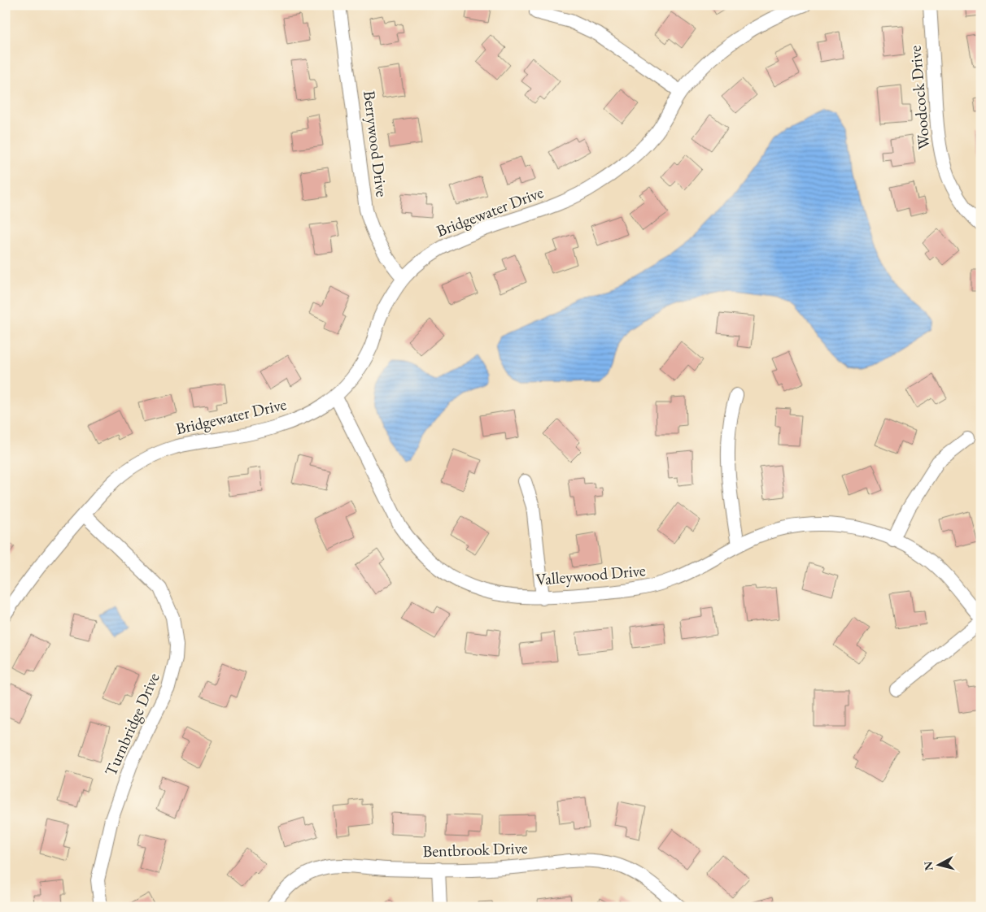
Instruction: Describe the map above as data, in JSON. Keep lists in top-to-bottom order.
{
  "streets": {
    "street": [
      "Woodcock Drive",
      "Berrywood Drive",
      "Bridgewater Drive",
      "Valleywood Drive",
      "Turnbridge Drive",
      "Bentbrook Drive"
    ]
  },
  "crossings": [
    ["Berrywood Drive", "Bridgewater Drive"],
    ["Bridgewater Drive", "Valleywood Drive"],
    ["Bridgewater Drive", "Turnbridge Drive"]
  ],
  "north": "left"
}
